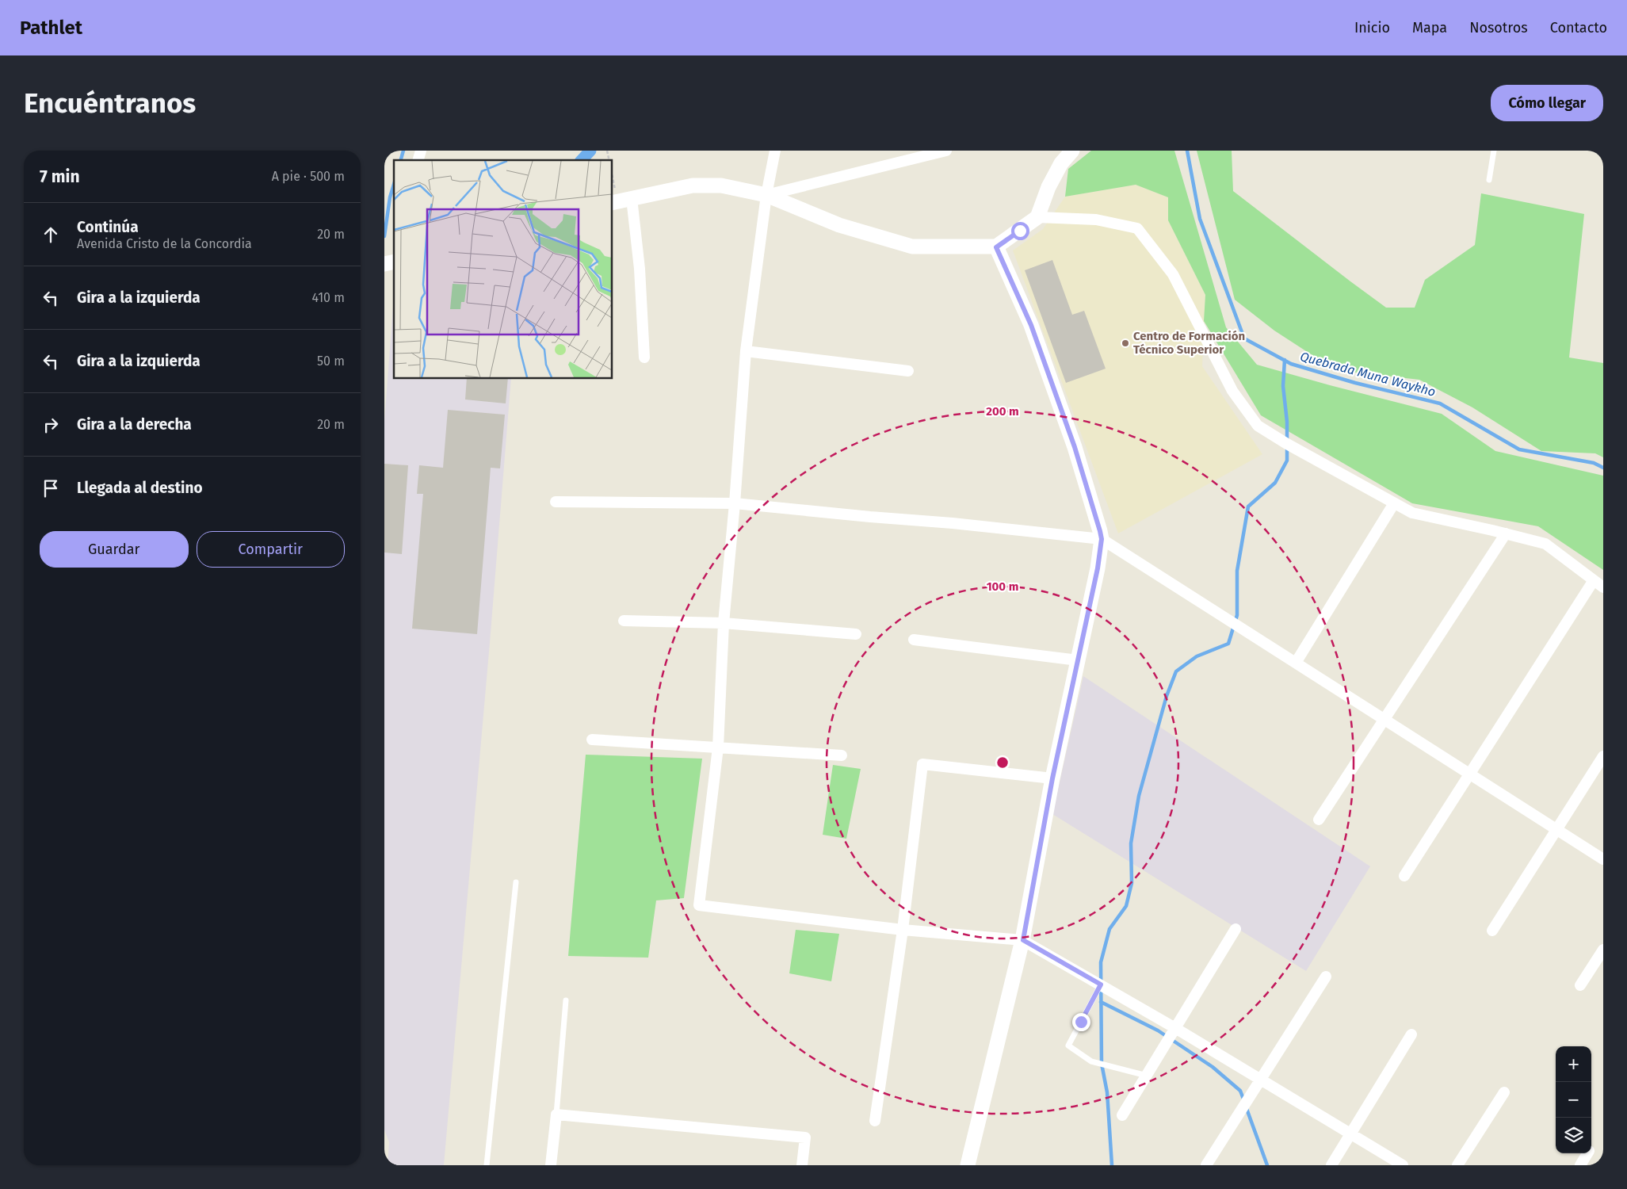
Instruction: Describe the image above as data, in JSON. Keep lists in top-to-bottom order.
{
  "water": ["Quebrada Muna Waykho"],
  "places": ["Centro de Formación Técnico Superior"],
  "page": {
    "header": "Pathlet",
    "nav": [
      "Inicio",
      "Mapa",
      "Nosotros",
      "Contacto"
    ],
    "buttons": [
      "Cómo llegar",
      ["Guardar", "Compartir"]
    ],
    "title": "Encuéntranos",
    "heading": ["7 min", "A pie · 500 m"],
    "list": [
      ["Continúa", "Avenida Cristo de la Concordia", "20 m"],
      ["Gira a la izquierda", "410 m"],
      ["Gira a la izquierda", "50 m"],
      ["Gira a la derecha", "20 m"],
      "Llegada al destino"
    ],
    "map_buttons": ["+", "−"]
  },
  "rings": ["200 m", "100 m"]
}
